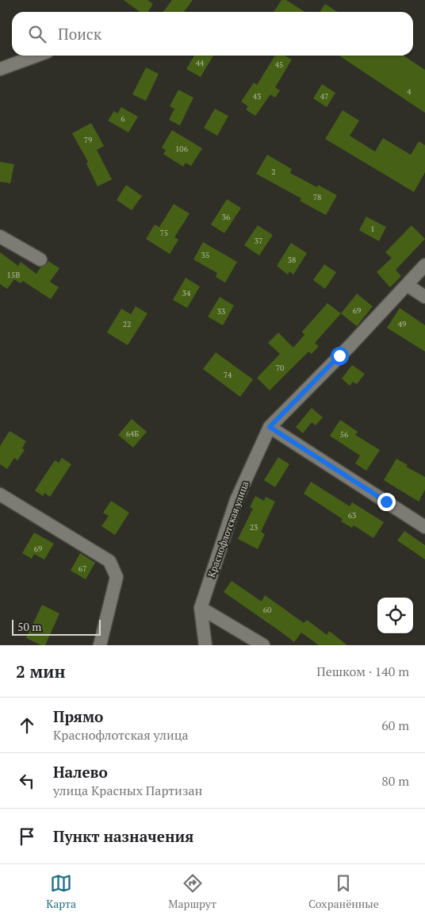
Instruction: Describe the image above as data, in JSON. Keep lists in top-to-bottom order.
{
  "streets": {
    "street": ["Краснофлотская улица"]
  },
  "house_numbers": [
    "44",
    "45",
    "4",
    "43",
    "47",
    "6",
    "79",
    "106",
    "2",
    "78",
    "36",
    "1",
    "75",
    "37",
    "35",
    "38",
    "15В",
    "34",
    "69",
    "33",
    "22",
    "49",
    "70",
    "74",
    "64Б",
    "56",
    "63",
    "23",
    "69",
    "67",
    "60"
  ],
  "scale_bar": "50 m",
  "page": {
    "search": "Поиск",
    "scale": "50 m",
    "heading": ["2 мин", "Пешком · 140 m"],
    "list": [
      ["Прямо", "Краснофлотская улица", "60 m"],
      ["Налево", "улица Красных Партизан", "80 m"],
      "Пункт назначения"
    ],
    "nav": ["Карта", "Маршрут", "Сохранённые"]
  }
}
